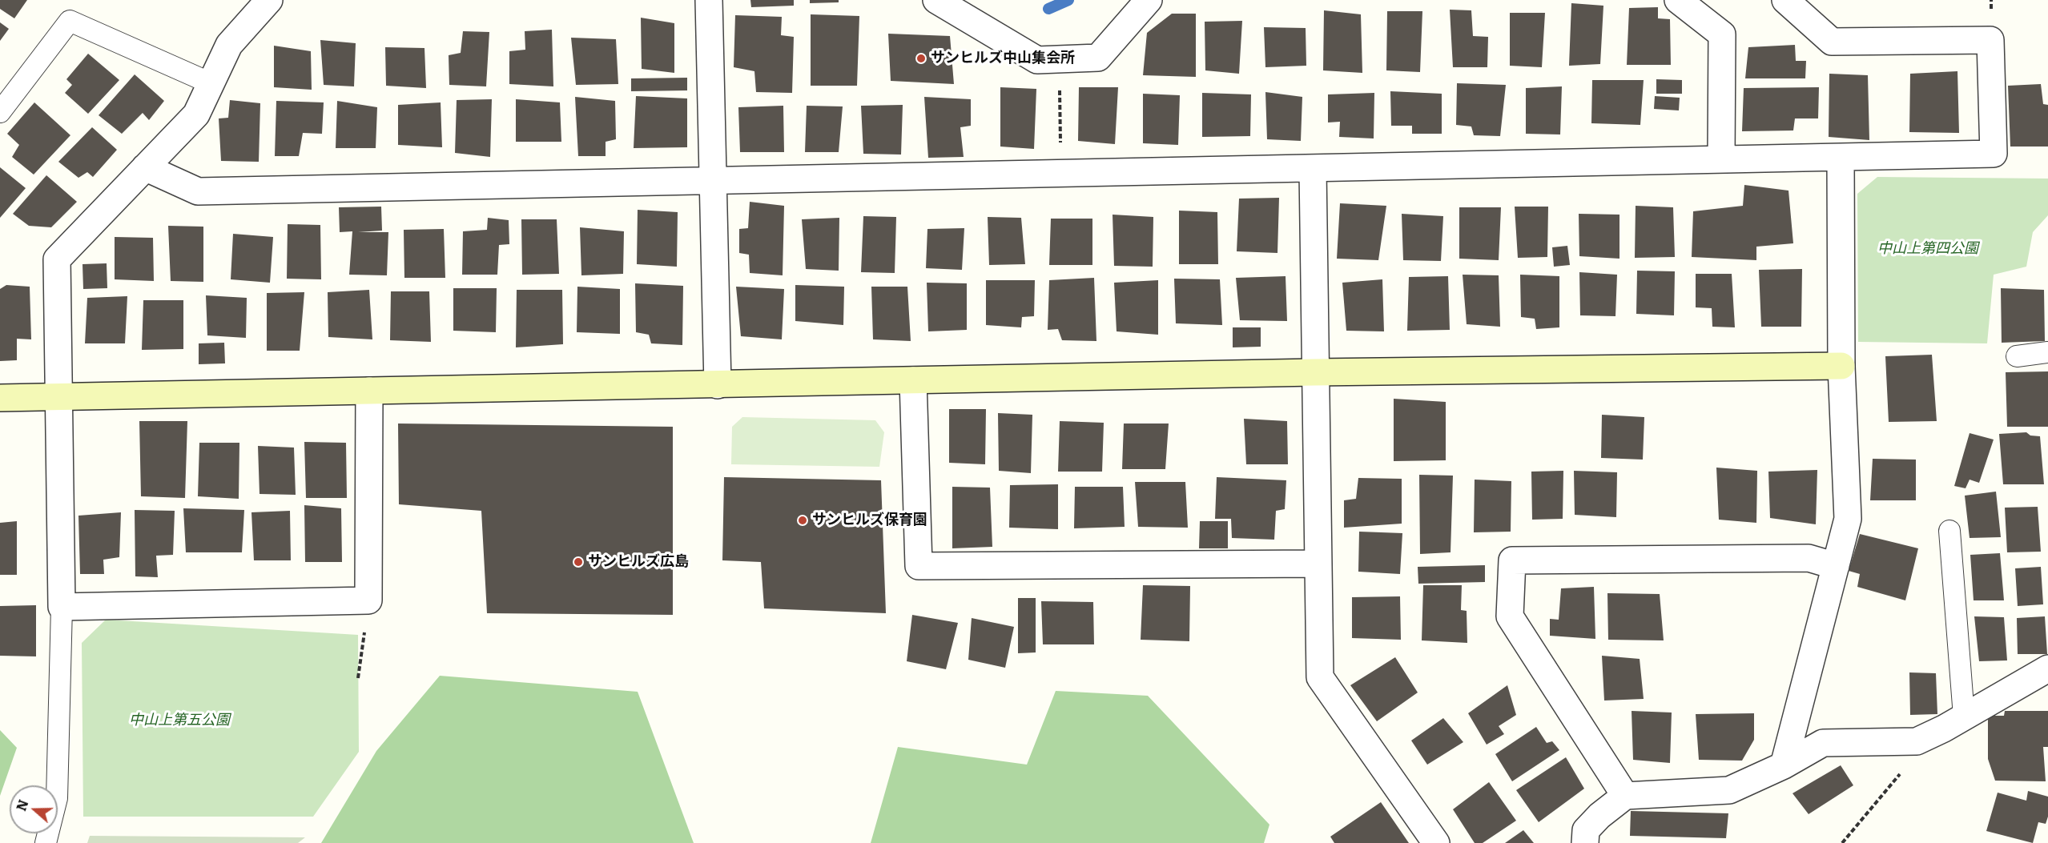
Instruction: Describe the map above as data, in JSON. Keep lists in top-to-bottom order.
{
  "parks": ["中山上第四公園", "中山上第五公園"],
  "places": ["サンヒルズ中山集会所", "サンヒルズ保育園", "サンヒルズ広島"],
  "north": "left"
}
